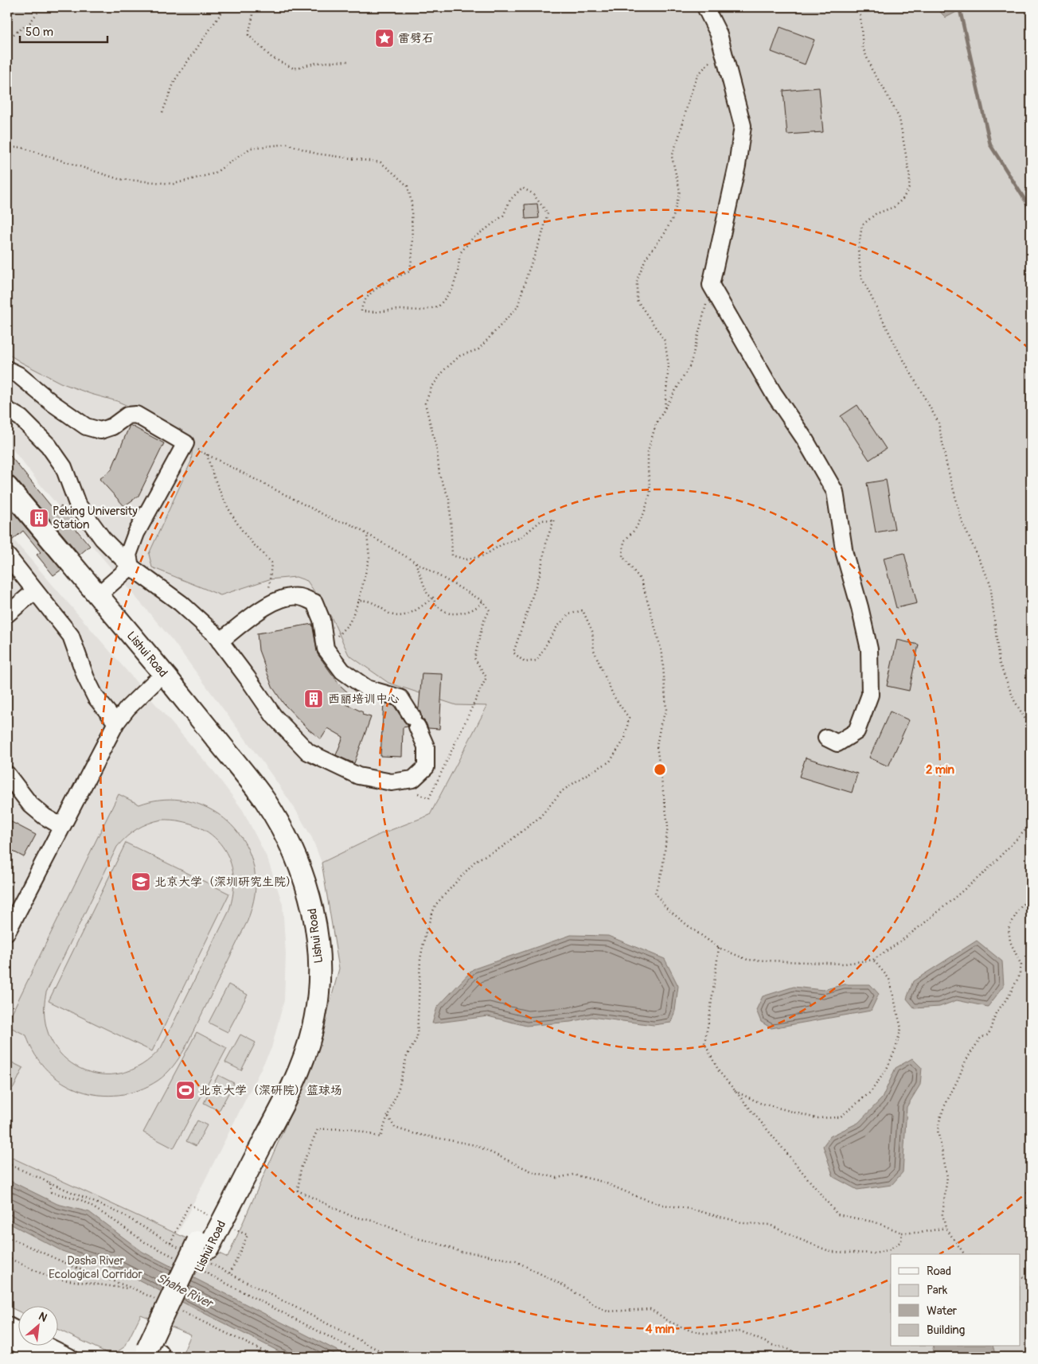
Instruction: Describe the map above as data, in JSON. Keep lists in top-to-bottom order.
{
  "streets": {
    "main road": ["Lishui Road"]
  },
  "water": ["Shahe River"],
  "parks": ["Dasha River Ecological Corridor"],
  "places": {
    "place": ["雷劈石"],
    "building": ["Peking University Station", "西丽培训中心"],
    "school or university": ["北京大学（深圳研究生院）"],
    "sports": ["北京大学（深研院）篮球场"]
  },
  "legend": [
    "Road",
    "Park",
    "Water",
    "Building"
  ],
  "scale_bar": "50 m",
  "north": "top right",
  "rings": ["2 min", "4 min"]
}
